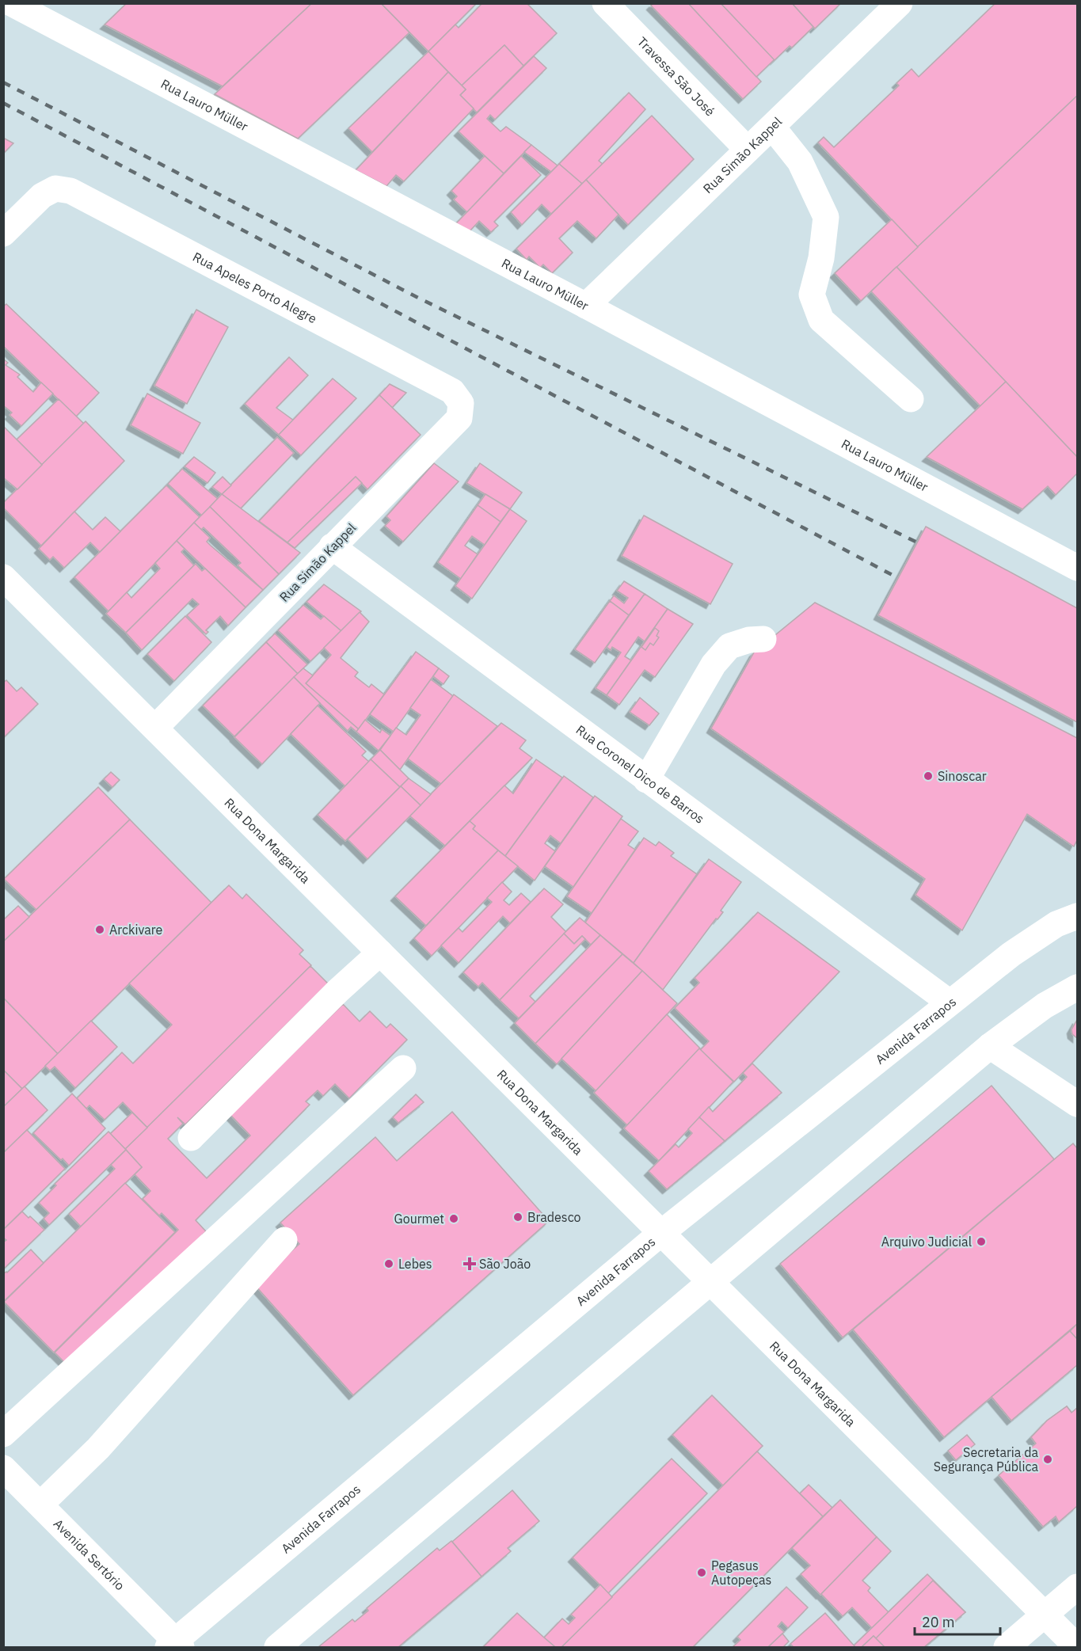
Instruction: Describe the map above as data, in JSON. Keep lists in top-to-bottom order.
{
  "streets": {
    "main road": [
      "Travessa São José",
      "Rua Lauro Müller",
      "Rua Simão Kappel",
      "Rua Apeles Porto Alegre",
      "Rua Coronel Dico de Barros",
      "Rua Dona Margarida",
      "Avenida Farrapos",
      "Avenida Sertório"
    ]
  },
  "crossings": [
    ["Travessa São José", "Rua Simão Kappel"],
    ["Rua Lauro Müller", "Rua Simão Kappel"],
    ["Rua Simão Kappel", "Rua Apeles Porto Alegre"],
    ["Rua Simão Kappel", "Rua Coronel Dico de Barros"],
    ["Rua Simão Kappel", "Rua Dona Margarida"],
    ["Rua Coronel Dico de Barros", "Avenida Farrapos"],
    ["Rua Dona Margarida", "Avenida Farrapos"],
    ["Avenida Farrapos", "Avenida Sertório"]
  ],
  "places": {
    "other": [
      "Sinoscar",
      "Arckivare",
      "Bradesco",
      "Gourmet",
      "Arquivo Judicial",
      "Lebes",
      "Secretaria da Segurança Pública",
      "Pegasus Autopeças"
    ],
    "health": ["São João"]
  },
  "scale_bar": "20 m"
}
